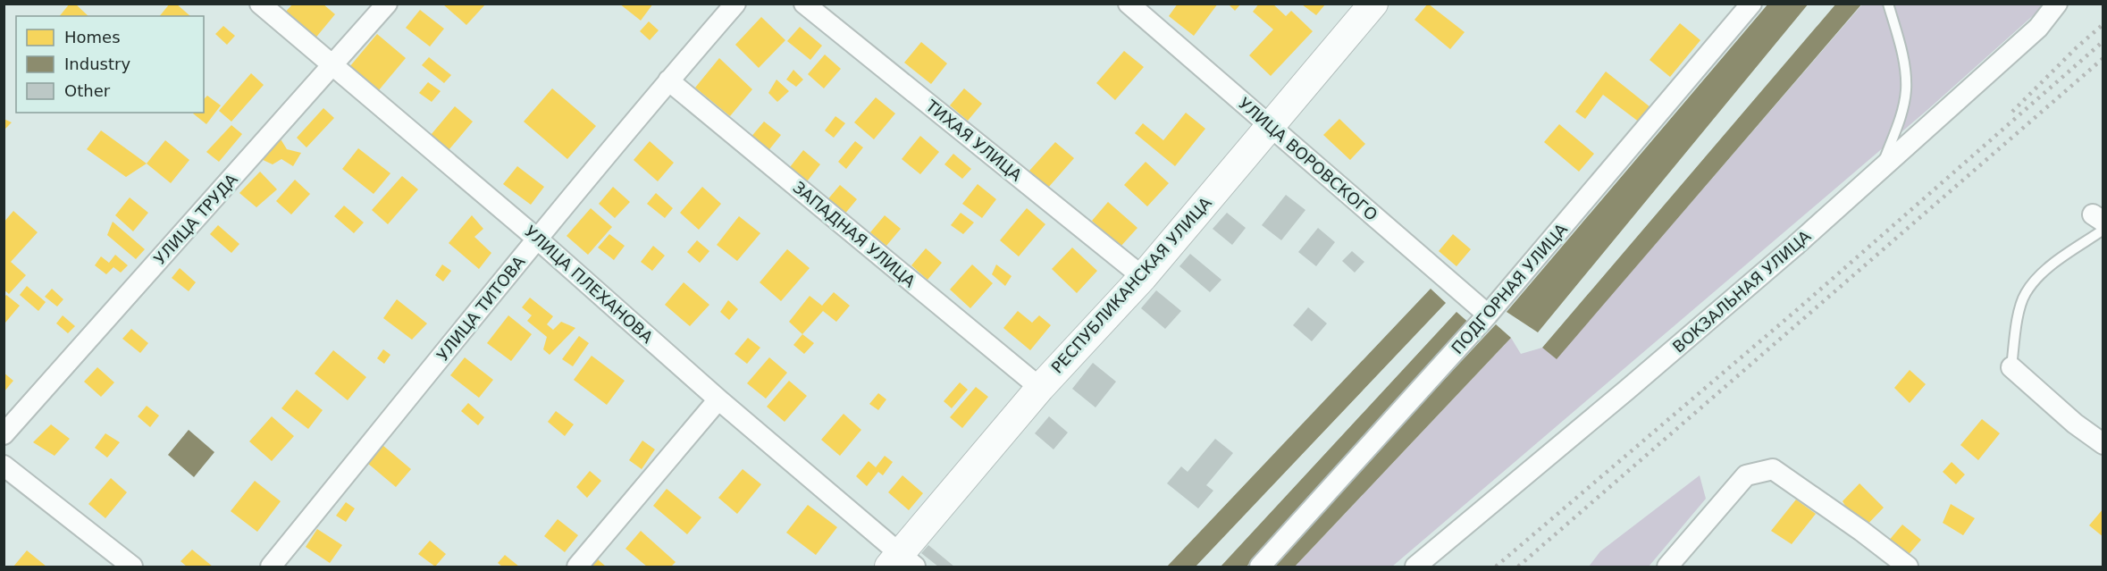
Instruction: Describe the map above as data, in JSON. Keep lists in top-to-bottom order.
{
  "streets": {
    "street": [
      "ТИХАЯ УЛИЦА",
      "УЛИЦА ВОРОВСКОГО",
      "УЛИЦА ТРУДА",
      "ЗАПАДНАЯ УЛИЦА",
      "УЛИЦА ПЛЕХАНОВА",
      "РЕСПУБЛИКАНСКАЯ УЛИЦА",
      "ПОДГОРНАЯ УЛИЦА",
      "ВОКЗАЛЬНАЯ УЛИЦА",
      "УЛИЦА ТИТОВА"
    ]
  },
  "crossings": [
    ["ТИХАЯ УЛИЦА", "РЕСПУБЛИКАНСКАЯ УЛИЦА"],
    ["УЛИЦА ВОРОВСКОГО", "РЕСПУБЛИКАНСКАЯ УЛИЦА"],
    ["УЛИЦА ВОРОВСКОГО", "ПОДГОРНАЯ УЛИЦА"],
    ["УЛИЦА ТРУДА", "УЛИЦА ПЛЕХАНОВА"],
    ["ЗАПАДНАЯ УЛИЦА", "РЕСПУБЛИКАНСКАЯ УЛИЦА"],
    ["ЗАПАДНАЯ УЛИЦА", "УЛИЦА ТИТОВА"],
    ["УЛИЦА ПЛЕХАНОВА", "РЕСПУБЛИКАНСКАЯ УЛИЦА"],
    ["УЛИЦА ПЛЕХАНОВА", "УЛИЦА ТИТОВА"]
  ],
  "legend": ["Homes", "Industry", "Other"]
}
